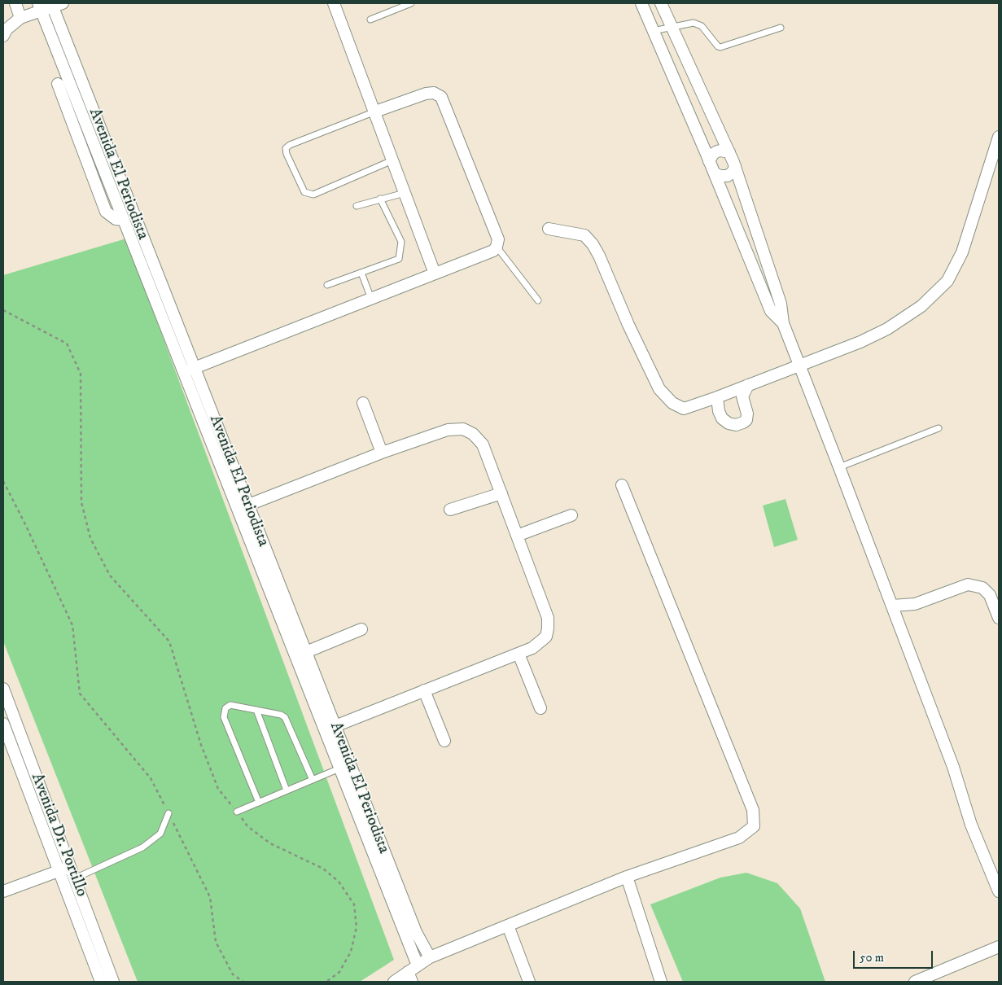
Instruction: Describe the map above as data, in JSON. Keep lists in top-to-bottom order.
{
  "streets": {
    "street": ["Avenida El Periodista", "Avenida Dr. Portillo"]
  },
  "scale_bar": "50 m"
}
